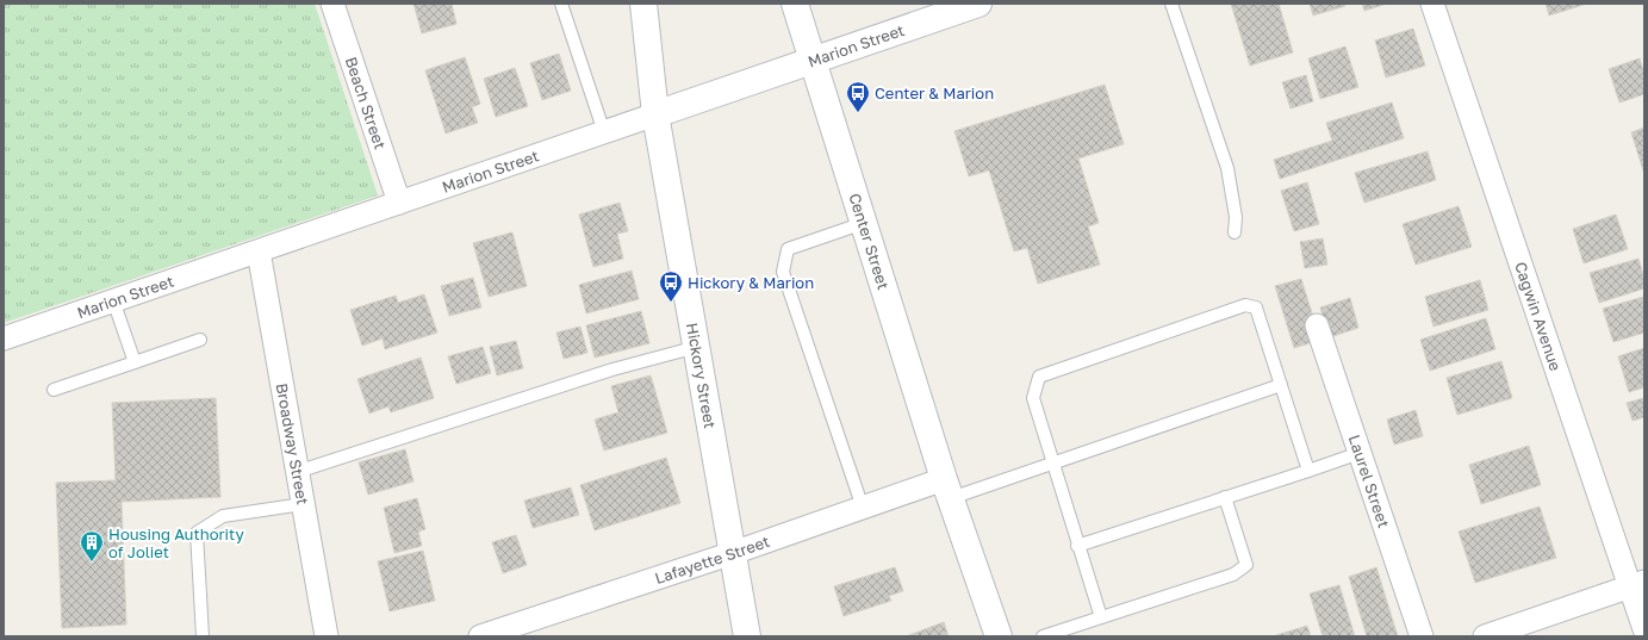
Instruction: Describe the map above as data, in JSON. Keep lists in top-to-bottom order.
{
  "streets": {
    "street": [
      "Marion Street",
      "Beach Street",
      "Center Street",
      "Cagwin Avenue",
      "Hickory Street",
      "Broadway Street",
      "Laurel Street",
      "Lafayette Street"
    ]
  },
  "crossings": [
    ["Marion Street", "Beach Street"],
    ["Marion Street", "Center Street"],
    ["Marion Street", "Hickory Street"],
    ["Marion Street", "Broadway Street"],
    ["Center Street", "Lafayette Street"],
    ["Hickory Street", "Lafayette Street"]
  ],
  "places": {
    "bus stop": ["Center & Marion", "Hickory & Marion"],
    "building": ["Housing Authority of Joliet"]
  }
}
